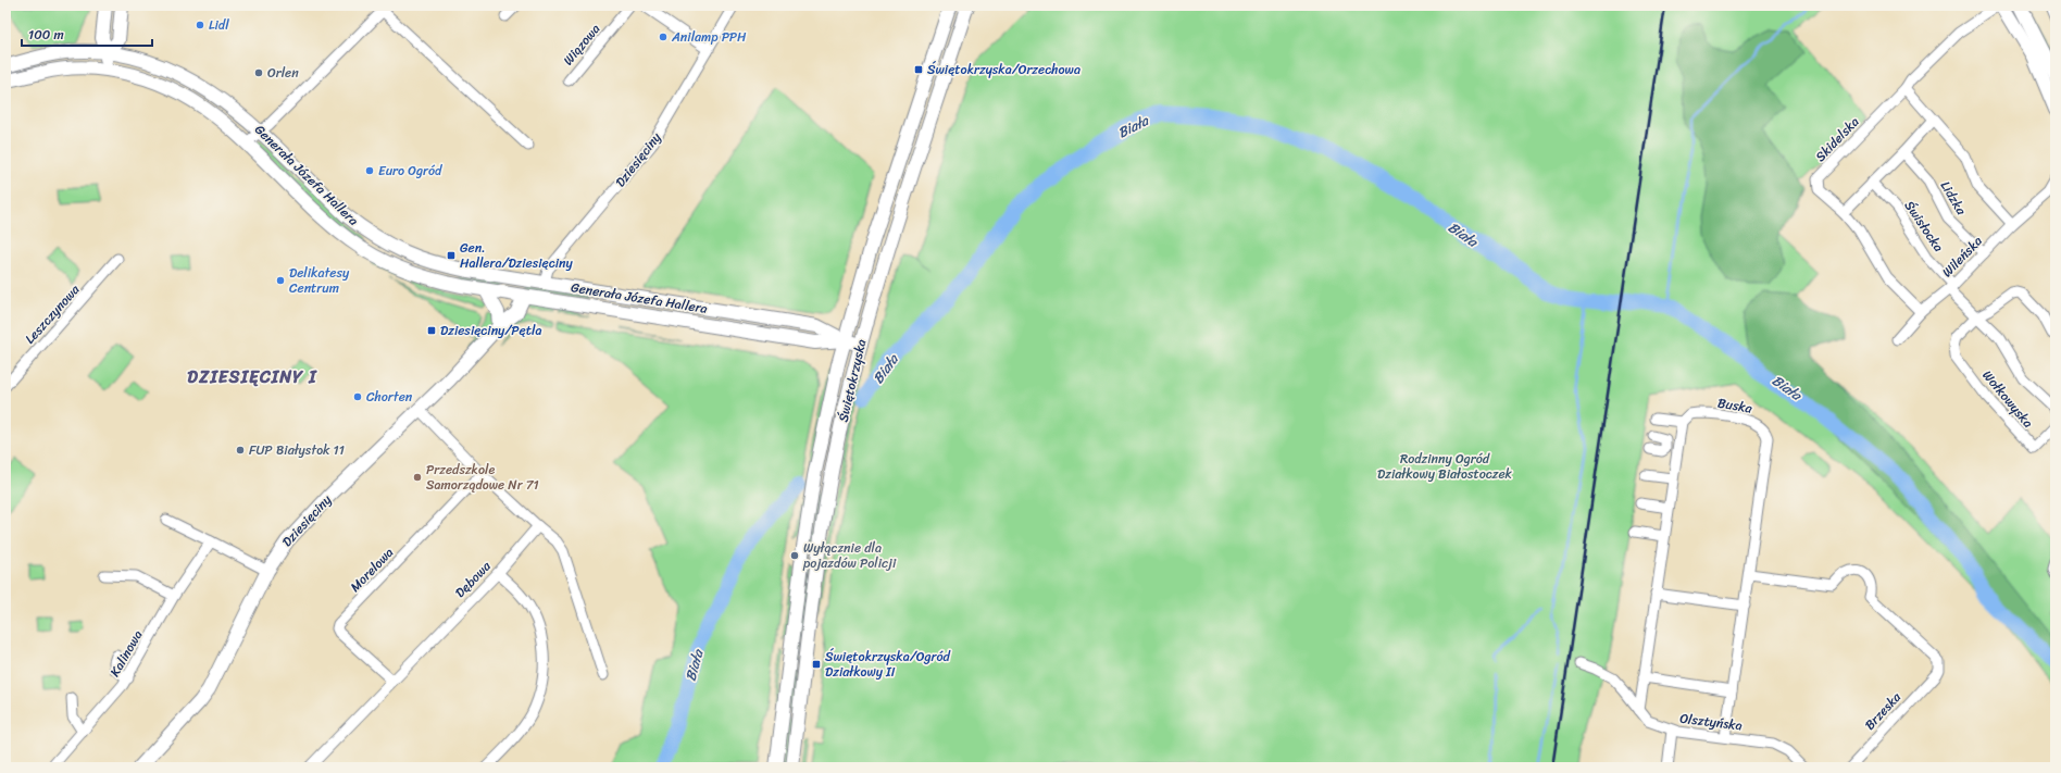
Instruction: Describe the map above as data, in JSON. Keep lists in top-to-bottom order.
{
  "streets": {
    "main road": ["Dziesięciny", "Generała Józefa Hallera", "Świętokrzyska"],
    "street": [
      "Wiązowa",
      "Skidelska",
      "Lidzka",
      "Świsłocka",
      "Wileńska",
      "Leszczynowa",
      "Wołkowyska",
      "Buska",
      "Morelowa",
      "Dębowa",
      "Kalinowa",
      "Brzeska",
      "Olsztyńska"
    ]
  },
  "crossings": [
    ["Skidelska", "Wileńska"],
    ["Dziesięciny", "Generała Józefa Hallera"],
    ["Generała Józefa Hallera", "Świętokrzyska"],
    ["Lidzka", "Wileńska"],
    ["Świsłocka", "Wileńska"],
    ["Świsłocka", "Wołkowyska"],
    ["Buska", "Brzeska"],
    ["Buska", "Olsztyńska"],
    ["Morelowa", "Dębowa"]
  ],
  "districts": ["DZIESIĘCINY I"],
  "water": ["Biała"],
  "parks": ["Rodzinny Ogród Działkowy Białostoczek"],
  "places": {
    "other": [
      "Lidl",
      "Anilamp PPH",
      "Orlen",
      "Euro Ogród",
      "Delikatesy Centrum",
      "Chorten",
      "FUP Białystok 11",
      "Przedszkole Samorządowe Nr 71",
      "Wyłącznie dla pojazdów Policji"
    ],
    "transit": [
      "Świętokrzyska/Orzechowa",
      "Gen. Hallera/Dziesięciny",
      "Dziesięciny/Pętla",
      "Świętokrzyska/Ogród Działkowy II"
    ]
  },
  "scale_bar": "100 m"
}
